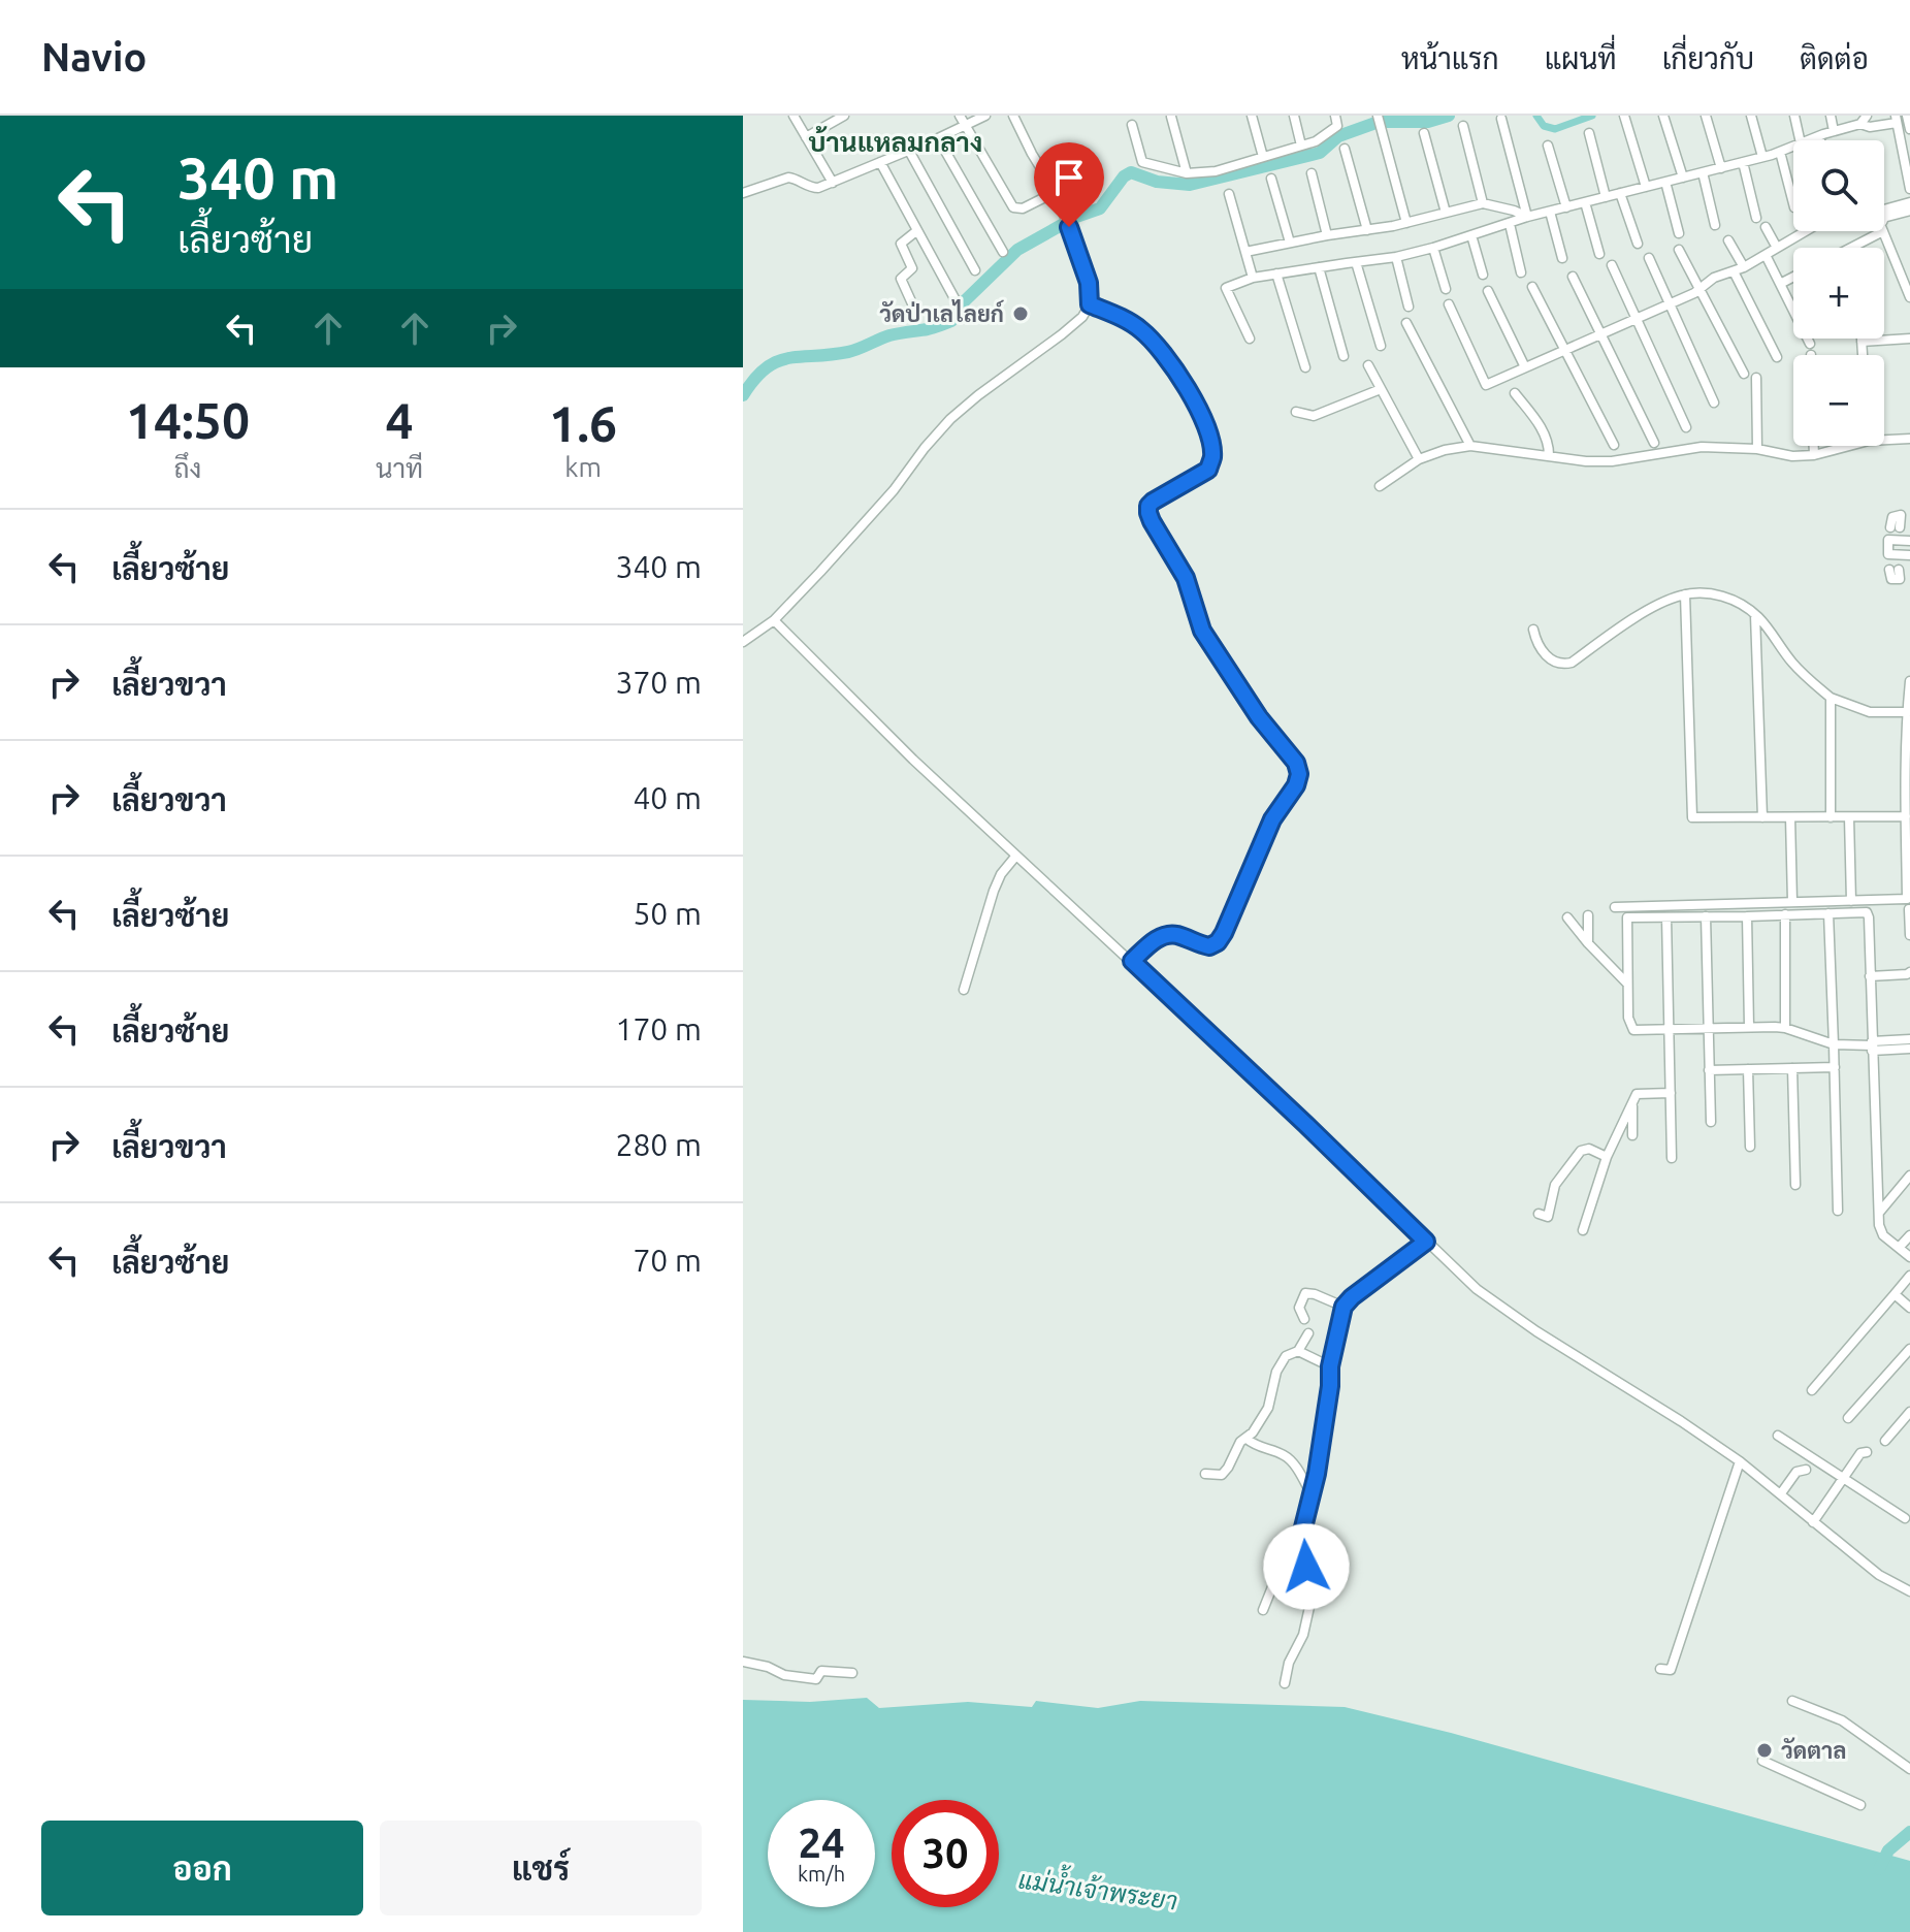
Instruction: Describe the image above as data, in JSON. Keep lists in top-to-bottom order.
{
  "districts": ["บ้านแหลมกลาง"],
  "water": ["แม่น้ำเจ้าพระยา"],
  "places": ["วัดป่าเลไลยก์", "วัดตาล"],
  "page": {
    "header": "Navio",
    "nav": [
      "หน้าแรก",
      "แผนที่",
      "เกี่ยวกับ",
      "ติดต่อ"
    ],
    "turn": ["340 m", "เลี้ยวซ้าย"],
    "map_buttons": ["+", "−"],
    "eta": [
      "14:50",
      "ถึง",
      "4",
      "นาที",
      "1.6",
      "km"
    ],
    "list": [
      {
        "name": "เลี้ยวซ้าย",
        "value": "340 m"
      },
      {
        "name": "เลี้ยวขวา",
        "value": "370 m"
      },
      {
        "name": "เลี้ยวขวา",
        "value": "40 m"
      },
      {
        "name": "เลี้ยวซ้าย",
        "value": "50 m"
      },
      {
        "name": "เลี้ยวซ้าย",
        "value": "170 m"
      },
      {
        "name": "เลี้ยวขวา",
        "value": "280 m"
      },
      {
        "name": "เลี้ยวซ้าย",
        "value": "70 m"
      }
    ],
    "speed": "24 km/h",
    "limit": "30",
    "buttons": ["ออก", "แชร์"]
  }
}
